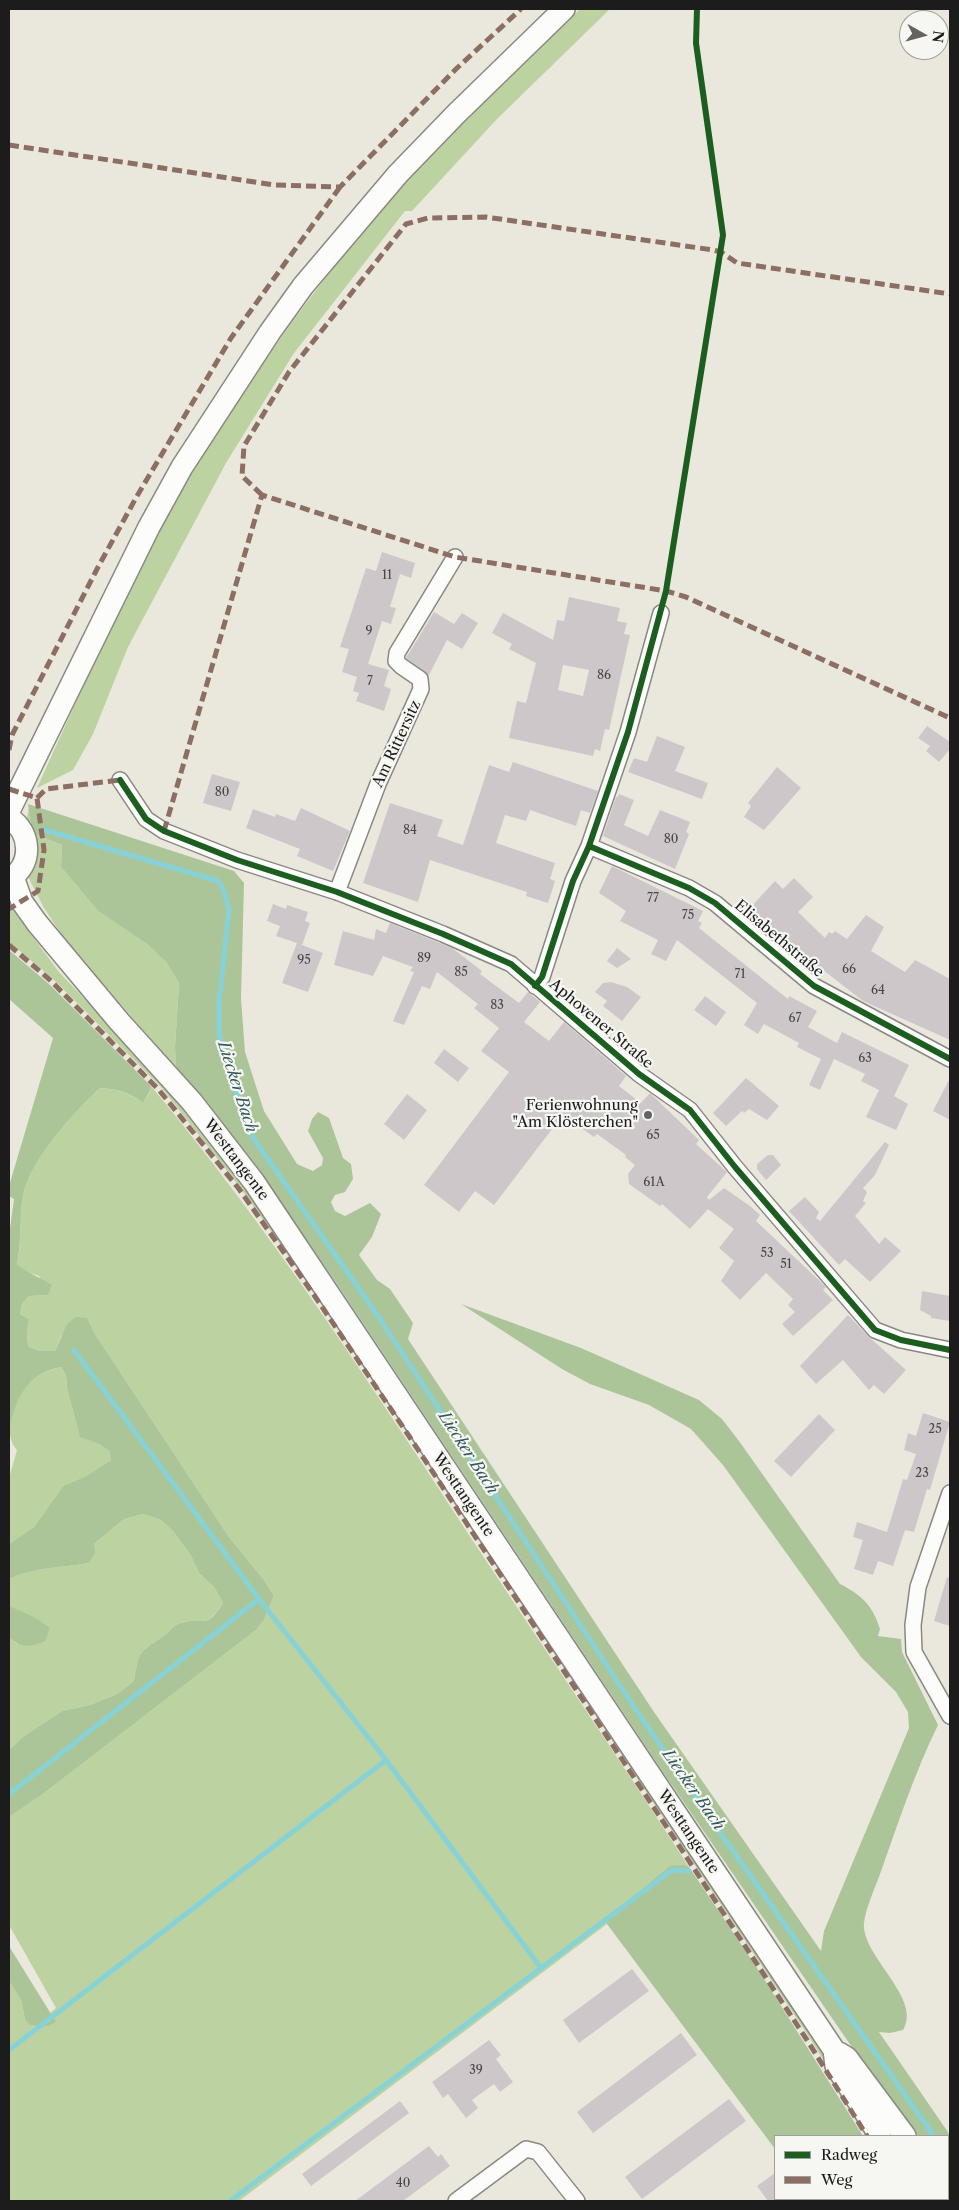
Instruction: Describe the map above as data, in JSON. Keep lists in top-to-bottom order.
{
  "streets": {
    "main road": ["Westtangente"],
    "street": ["Am Rittersitz", "Elisabethstraße", "Aphovener Straße"]
  },
  "crossings": [
    ["Am Rittersitz", "Aphovener Straße"]
  ],
  "water": ["Liecker Bach"],
  "places": ["Ferienwohnung \"Am Klösterchen\""],
  "house_numbers": [
    "11",
    "9",
    "86",
    "7",
    "80",
    "84",
    "80",
    "77",
    "75",
    "89",
    "95",
    "66",
    "85",
    "71",
    "64",
    "83",
    "67",
    "63",
    "65",
    "61A",
    "53",
    "51",
    "25",
    "23",
    "39",
    "40"
  ],
  "legend": ["Radweg", "Weg"],
  "north": "right"
}
